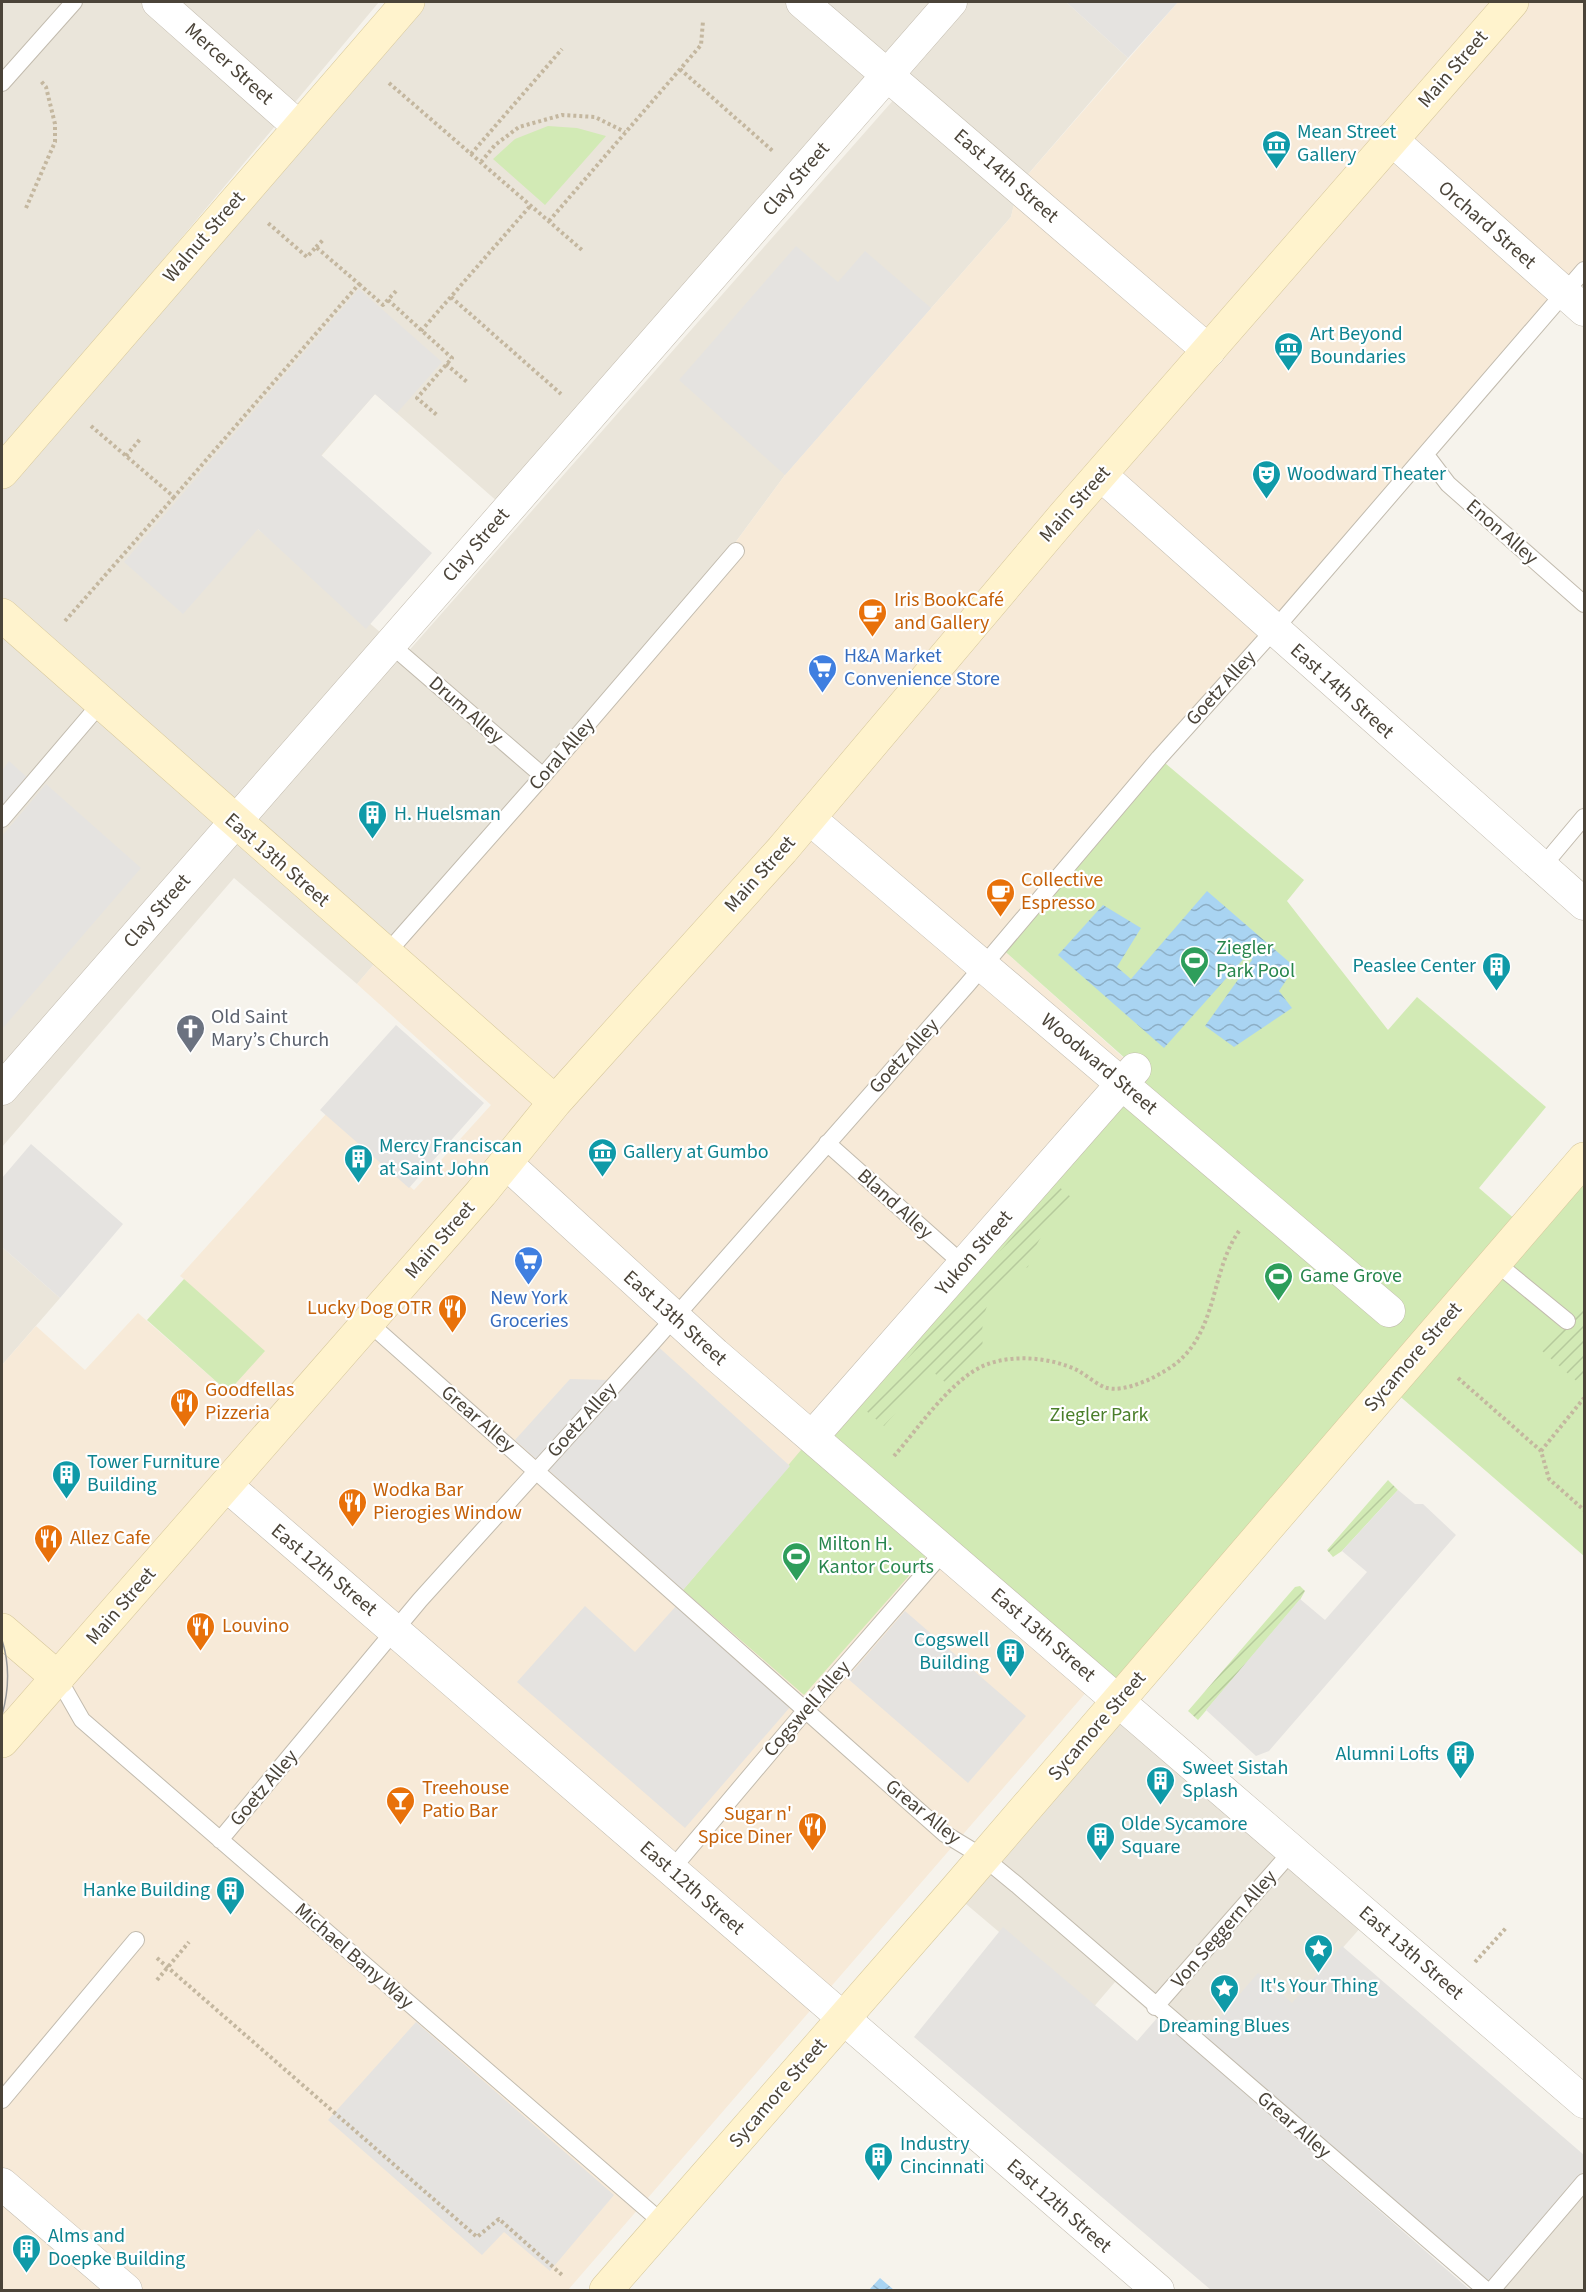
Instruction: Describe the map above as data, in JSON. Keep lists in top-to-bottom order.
{
  "streets": {
    "street": [
      "Mercer Street",
      "Main Street",
      "East 14th Street",
      "Clay Street",
      "Orchard Street",
      "Walnut Street",
      "East 13th Street",
      "Woodward Street",
      "Yukon Street",
      "Sycamore Street",
      "East 12th Street"
    ],
    "lane": [
      "Enon Alley",
      "Goetz Alley",
      "Drum Alley",
      "Coral Alley",
      "Bland Alley",
      "Grear Alley",
      "Cogswell Alley",
      "Von Seggern Alley",
      "Michael Bany Way"
    ]
  },
  "crossings": [
    ["Mercer Street", "Walnut Street"],
    ["Main Street", "East 14th Street"],
    ["Main Street", "Orchard Street"],
    ["Main Street", "East 13th Street"],
    ["Main Street", "Woodward Street"],
    ["Main Street", "Grear Alley"],
    ["Main Street", "East 12th Street"],
    ["Main Street", "Michael Bany Way"],
    ["East 14th Street", "Clay Street"],
    ["East 14th Street", "Goetz Alley"],
    ["Clay Street", "Drum Alley"],
    ["Clay Street", "East 13th Street"],
    ["Orchard Street", "Goetz Alley"],
    ["Enon Alley", "Goetz Alley"],
    ["Goetz Alley", "East 13th Street"],
    ["Goetz Alley", "Woodward Street"],
    ["Goetz Alley", "Bland Alley"],
    ["Goetz Alley", "Grear Alley"],
    ["Goetz Alley", "East 12th Street"],
    ["Goetz Alley", "Michael Bany Way"],
    ["Drum Alley", "Coral Alley"],
    ["Coral Alley", "East 13th Street"],
    ["East 13th Street", "Yukon Street"],
    ["East 13th Street", "Sycamore Street"],
    ["East 13th Street", "Cogswell Alley"],
    ["East 13th Street", "Von Seggern Alley"],
    ["Woodward Street", "Yukon Street"],
    ["Bland Alley", "Yukon Street"],
    ["Sycamore Street", "Grear Alley"],
    ["Sycamore Street", "East 12th Street"],
    ["Sycamore Street", "Michael Bany Way"],
    ["Grear Alley", "Cogswell Alley"],
    ["Grear Alley", "Von Seggern Alley"],
    ["East 12th Street", "Cogswell Alley"]
  ],
  "parks": ["Ziegler Park"],
  "places": {
    "museum": ["Mean Street Gallery", "Art Beyond Boundaries", "Gallery at Gumbo"],
    "theatre": ["Woodward Theater"],
    "cafe": ["Iris BookCafé and Gallery", "Collective Espresso"],
    "supermarket": ["H&A Market Convenience Store", "New York Groceries"],
    "building": [
      "H. Huelsman",
      "Peaslee Center",
      "Mercy Franciscan at Saint John",
      "Tower Furniture Building",
      "Cogswell Building",
      "Alumni Lofts",
      "Sweet Sistah Splash",
      "Olde Sycamore Square",
      "Hanke Building",
      "Industry Cincinnati",
      "Alms and Doepke Building"
    ],
    "sports": ["Ziegler Park Pool", "Game Grove", "Milton H. Kantor Courts"],
    "church": ["Old Saint Mary’s Church"],
    "restaurant": [
      "Lucky Dog OTR",
      "Goodfellas Pizzeria",
      "Wodka Bar Pierogies Window",
      "Allez Cafe",
      "Louvino",
      "Sugar n' Spice Diner"
    ],
    "bar": ["Treehouse Patio Bar"],
    "place": ["It's Your Thing", "Dreaming Blues"]
  }
}
